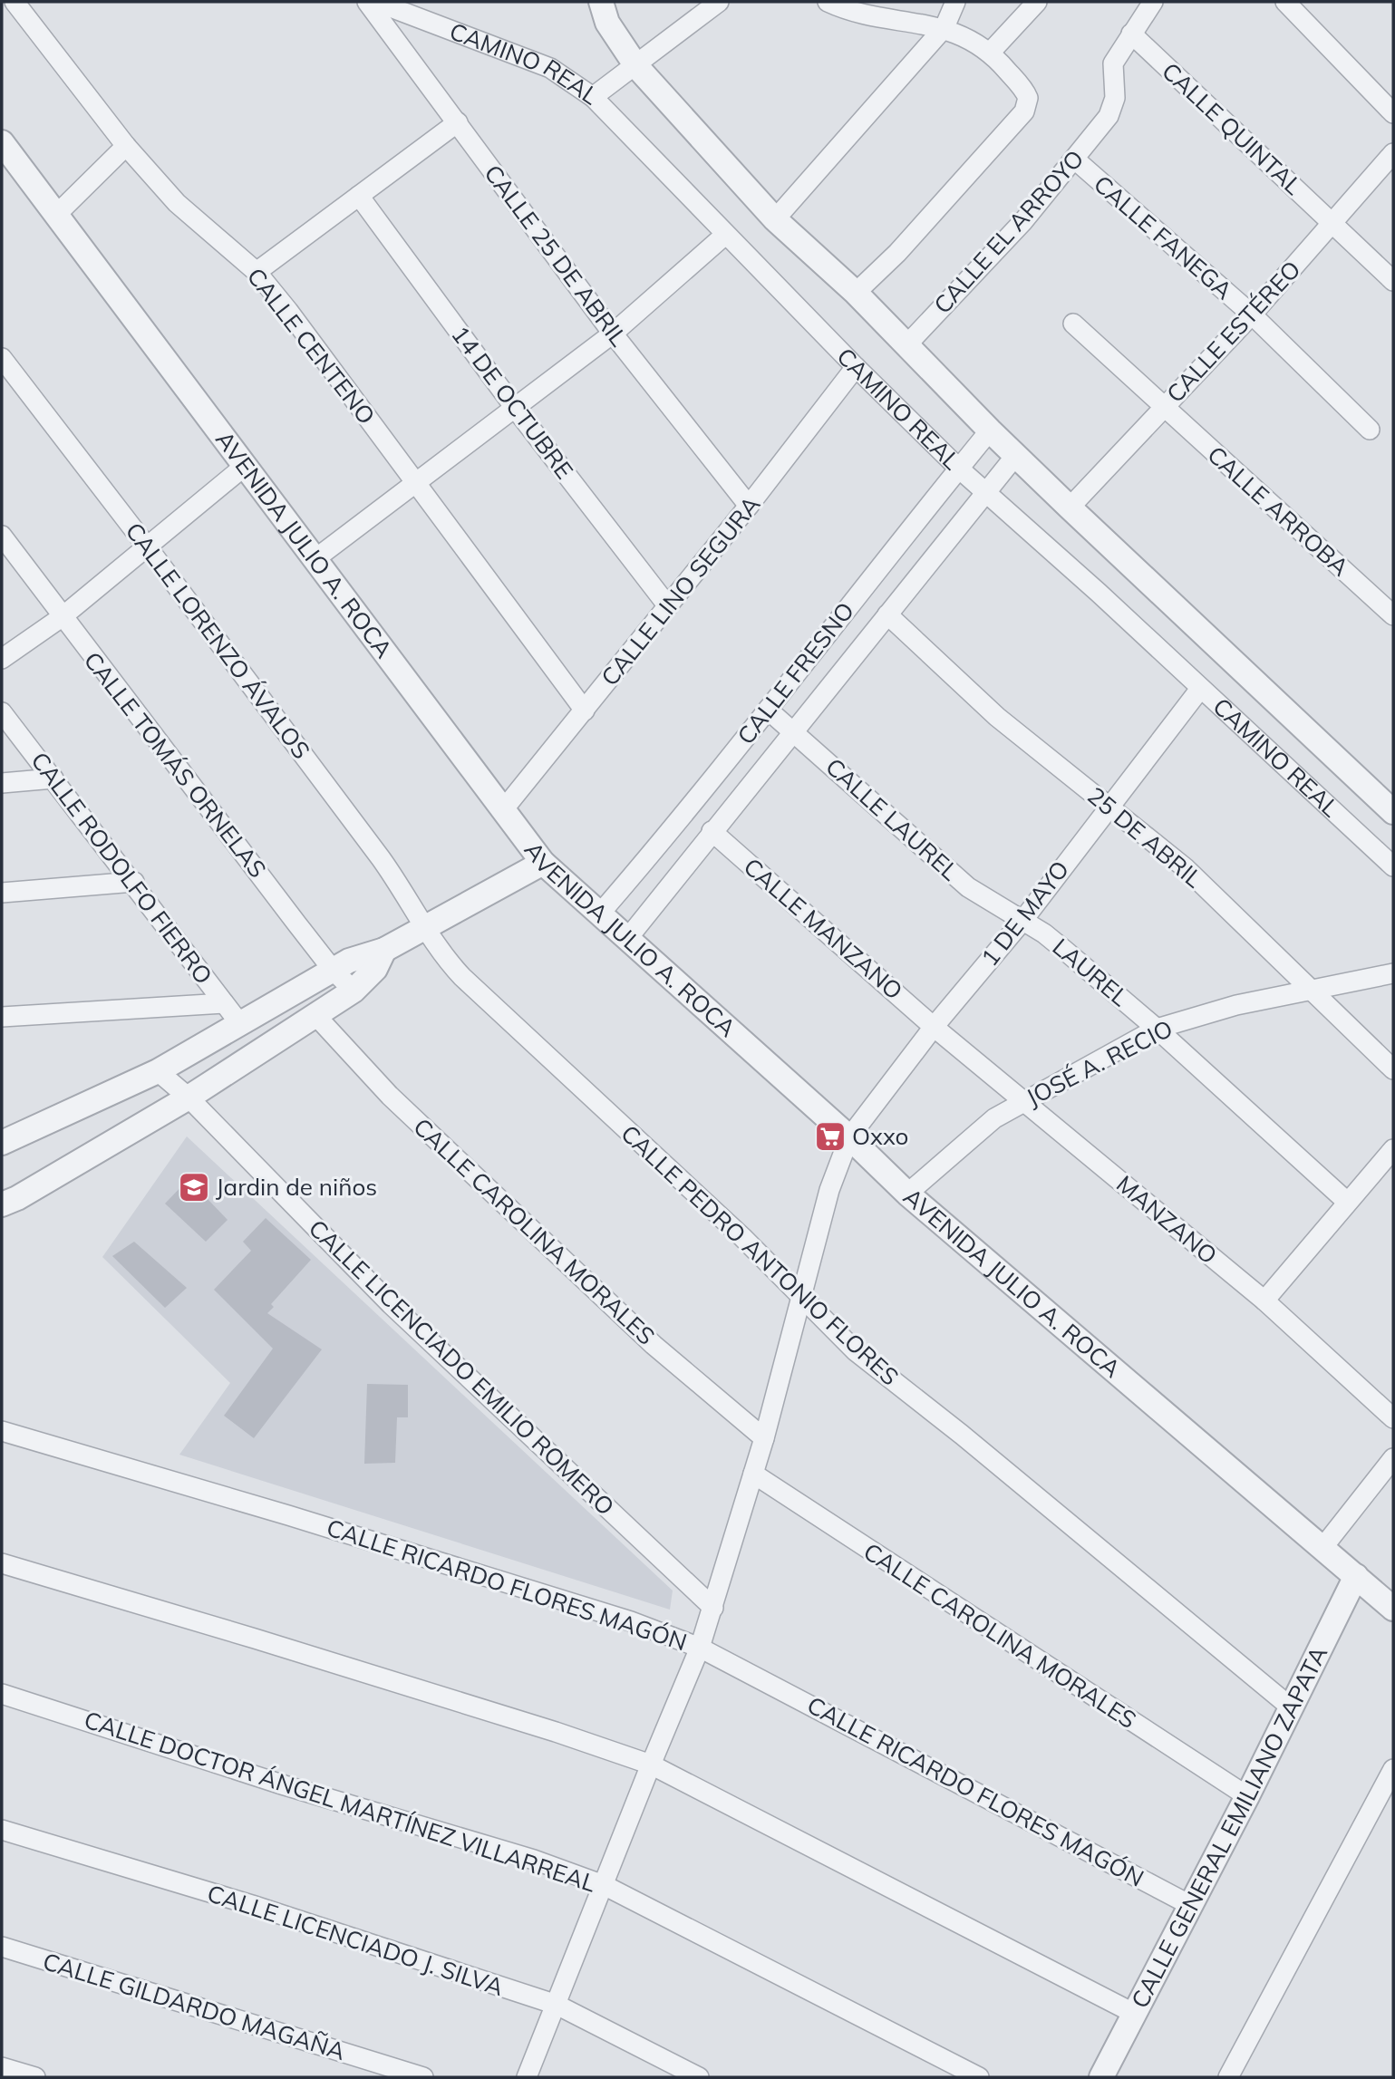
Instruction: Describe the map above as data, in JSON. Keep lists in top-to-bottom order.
{
  "streets": {
    "street": [
      "CAMINO REAL",
      "CALLE QUINTAL",
      "CALLE EL ARROYO",
      "CALLE FANEGA",
      "CALLE 25 DE ABRIL",
      "CALLE ESTÉREO",
      "CALLE CENTENO",
      "14 DE OCTUBRE",
      "CALLE ARROBA",
      "AVENIDA JULIO A. ROCA",
      "CALLE LINO SEGURA",
      "CALLE LORENZO ÁVALOS",
      "CALLE FRESNO",
      "CALLE TOMÁS ORNELAS",
      "CALLE LAUREL",
      "25 DE ABRIL",
      "CALLE RODOLFO FIERRO",
      "1 DE MAYO",
      "CALLE MANZANO",
      "LAUREL",
      "JOSÉ A. RECIO",
      "MANZANO",
      "CALLE CAROLINA MORALES",
      "CALLE PEDRO ANTONIO FLORES",
      "CALLE LICENCIADO EMILIO ROMERO",
      "CALLE RICARDO FLORES MAGÓN",
      "CALLE DOCTOR ÁNGEL MARTÍNEZ VILLARREAL",
      "CALLE GENERAL EMILIANO ZAPATA",
      "CALLE LICENCIADO J. SILVA",
      "CALLE GILDARDO MAGAÑA"
    ]
  },
  "crossings": [
    ["CAMINO REAL", "CALLE EL ARROYO"],
    ["CAMINO REAL", "CALLE ESTÉREO"],
    ["CAMINO REAL", "CALLE LINO SEGURA"],
    ["CAMINO REAL", "CALLE FRESNO"],
    ["CAMINO REAL", "1 DE MAYO"],
    ["CALLE QUINTAL", "CALLE EL ARROYO"],
    ["CALLE QUINTAL", "CALLE ESTÉREO"],
    ["CALLE EL ARROYO", "CALLE FANEGA"],
    ["CALLE FANEGA", "CALLE ESTÉREO"],
    ["CALLE 25 DE ABRIL", "CALLE LINO SEGURA"],
    ["CALLE ESTÉREO", "CALLE ARROBA"],
    ["CALLE CENTENO", "CALLE LINO SEGURA"],
    ["14 DE OCTUBRE", "CALLE LINO SEGURA"],
    ["AVENIDA JULIO A. ROCA", "CALLE LINO SEGURA"],
    ["AVENIDA JULIO A. ROCA", "CALLE FRESNO"],
    ["AVENIDA JULIO A. ROCA", "1 DE MAYO"],
    ["AVENIDA JULIO A. ROCA", "JOSÉ A. RECIO"],
    ["AVENIDA JULIO A. ROCA", "CALLE GENERAL EMILIANO ZAPATA"],
    ["CALLE LORENZO ÁVALOS", "CALLE PEDRO ANTONIO FLORES"],
    ["CALLE FRESNO", "CALLE LAUREL"],
    ["CALLE FRESNO", "25 DE ABRIL"],
    ["CALLE FRESNO", "CALLE MANZANO"],
    ["CALLE LAUREL", "1 DE MAYO"],
    ["CALLE LAUREL", "LAUREL"],
    ["25 DE ABRIL", "1 DE MAYO"],
    ["25 DE ABRIL", "JOSÉ A. RECIO"],
    ["1 DE MAYO", "CALLE MANZANO"],
    ["1 DE MAYO", "LAUREL"],
    ["1 DE MAYO", "MANZANO"],
    ["1 DE MAYO", "CALLE CAROLINA MORALES"],
    ["1 DE MAYO", "CALLE PEDRO ANTONIO FLORES"],
    ["1 DE MAYO", "CALLE LICENCIADO EMILIO ROMERO"],
    ["1 DE MAYO", "CALLE RICARDO FLORES MAGÓN"],
    ["1 DE MAYO", "CALLE DOCTOR ÁNGEL MARTÍNEZ VILLARREAL"],
    ["1 DE MAYO", "CALLE LICENCIADO J. SILVA"],
    ["CALLE MANZANO", "MANZANO"],
    ["LAUREL", "JOSÉ A. RECIO"],
    ["JOSÉ A. RECIO", "MANZANO"],
    ["CALLE CAROLINA MORALES", "CALLE GENERAL EMILIANO ZAPATA"],
    ["CALLE PEDRO ANTONIO FLORES", "CALLE GENERAL EMILIANO ZAPATA"],
    ["CALLE RICARDO FLORES MAGÓN", "CALLE GENERAL EMILIANO ZAPATA"]
  ],
  "places": {
    "supermarket": ["Oxxo"],
    "school or university": ["Jardin de niños"]
  }
}
